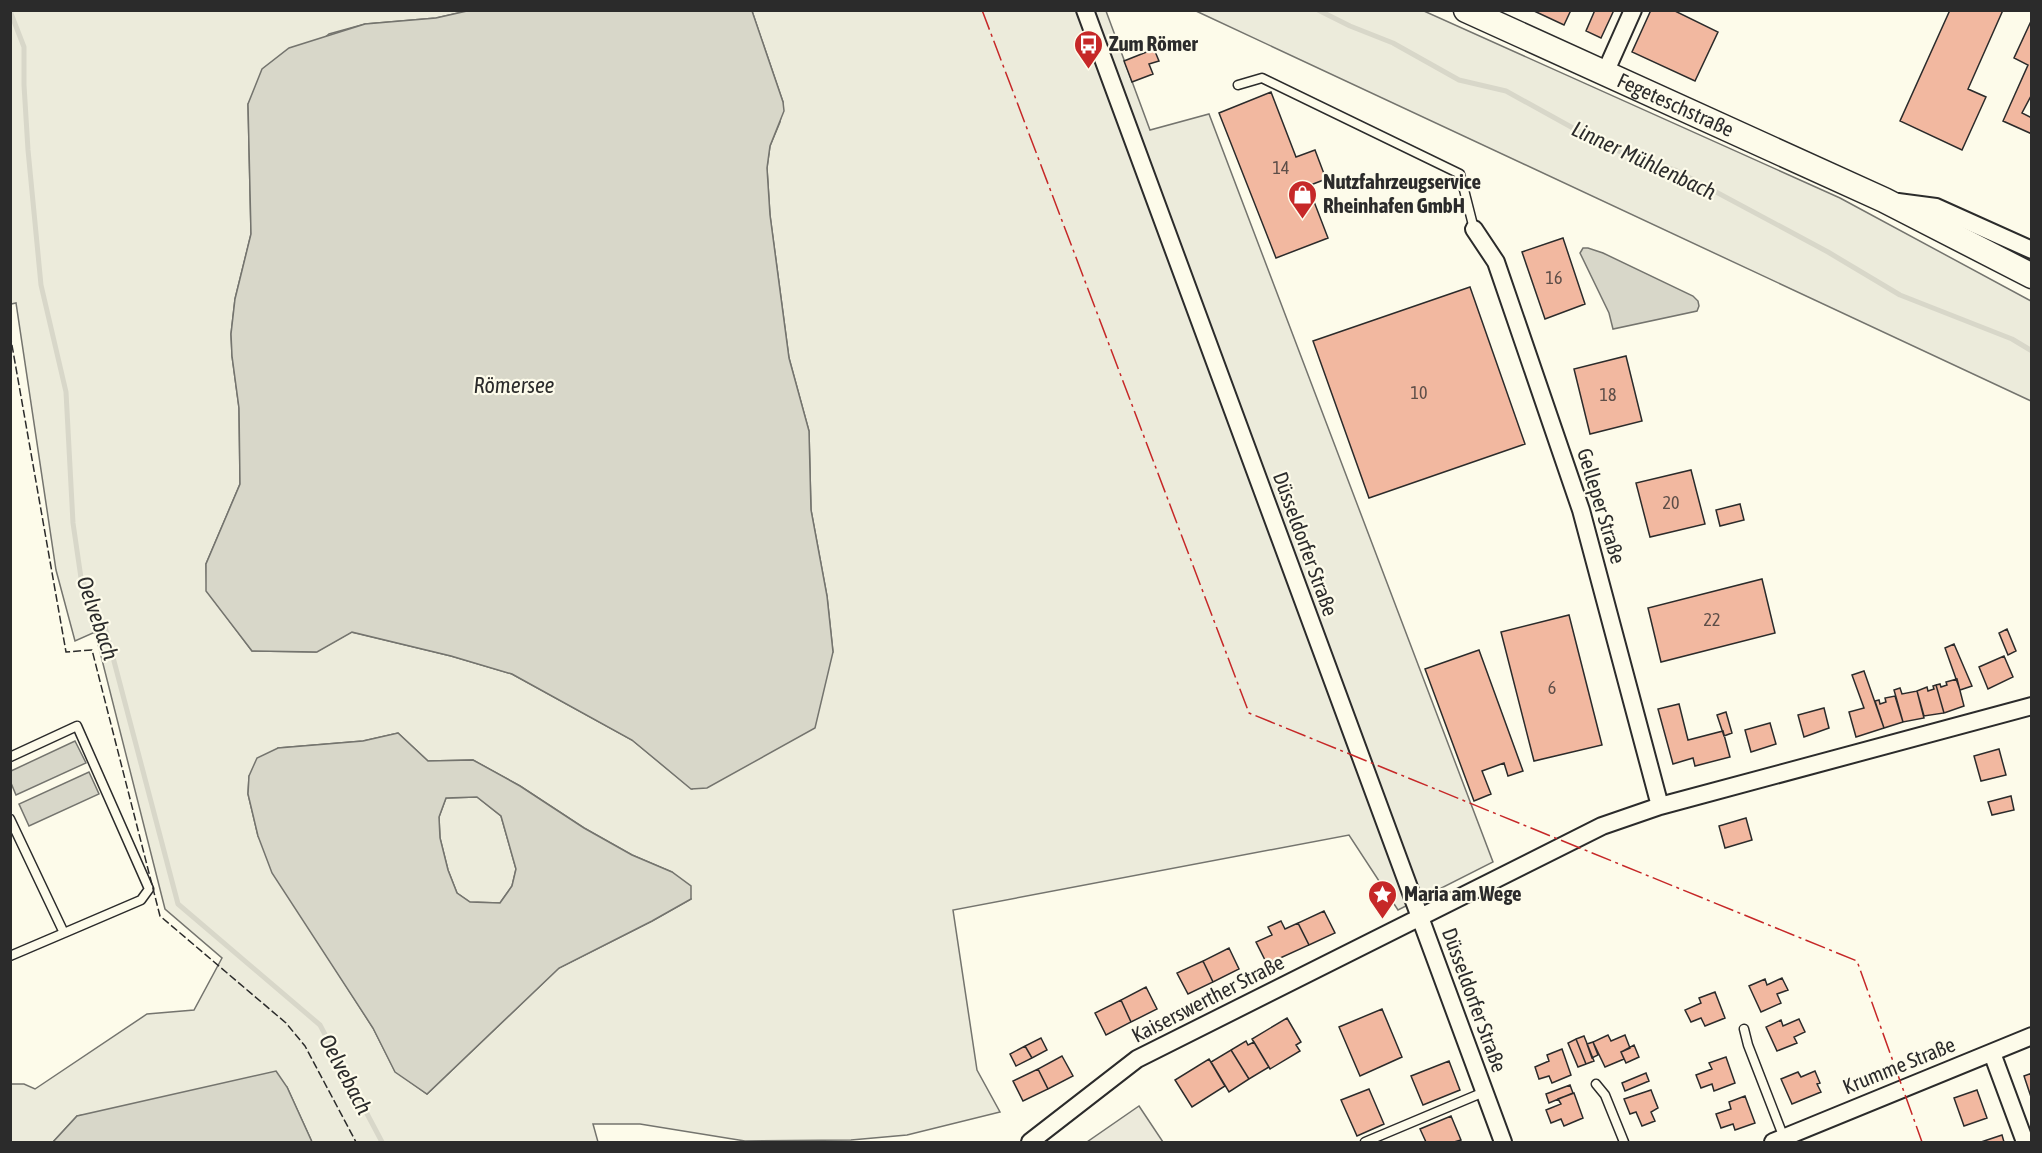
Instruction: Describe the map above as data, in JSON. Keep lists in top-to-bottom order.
{
  "streets": {
    "main road": ["Fegeteschstraße"],
    "street": [
      "Gelleper Straße",
      "Düsseldorfer Straße",
      "Kaiserswerther Straße",
      "Krumme Straße"
    ]
  },
  "crossings": [
    ["Düsseldorfer Straße", "Kaiserswerther Straße"]
  ],
  "water": ["Linner Mühlenbach", "Römersee", "Oelvebach"],
  "places": {
    "bus stop": ["Zum Römer"],
    "shop": ["Nutzfahrzeugservice Rheinhafen GmbH"],
    "place": ["Maria am Wege"]
  },
  "house_numbers": [
    "14",
    "16",
    "10",
    "18",
    "20",
    "22",
    "6"
  ]
}
